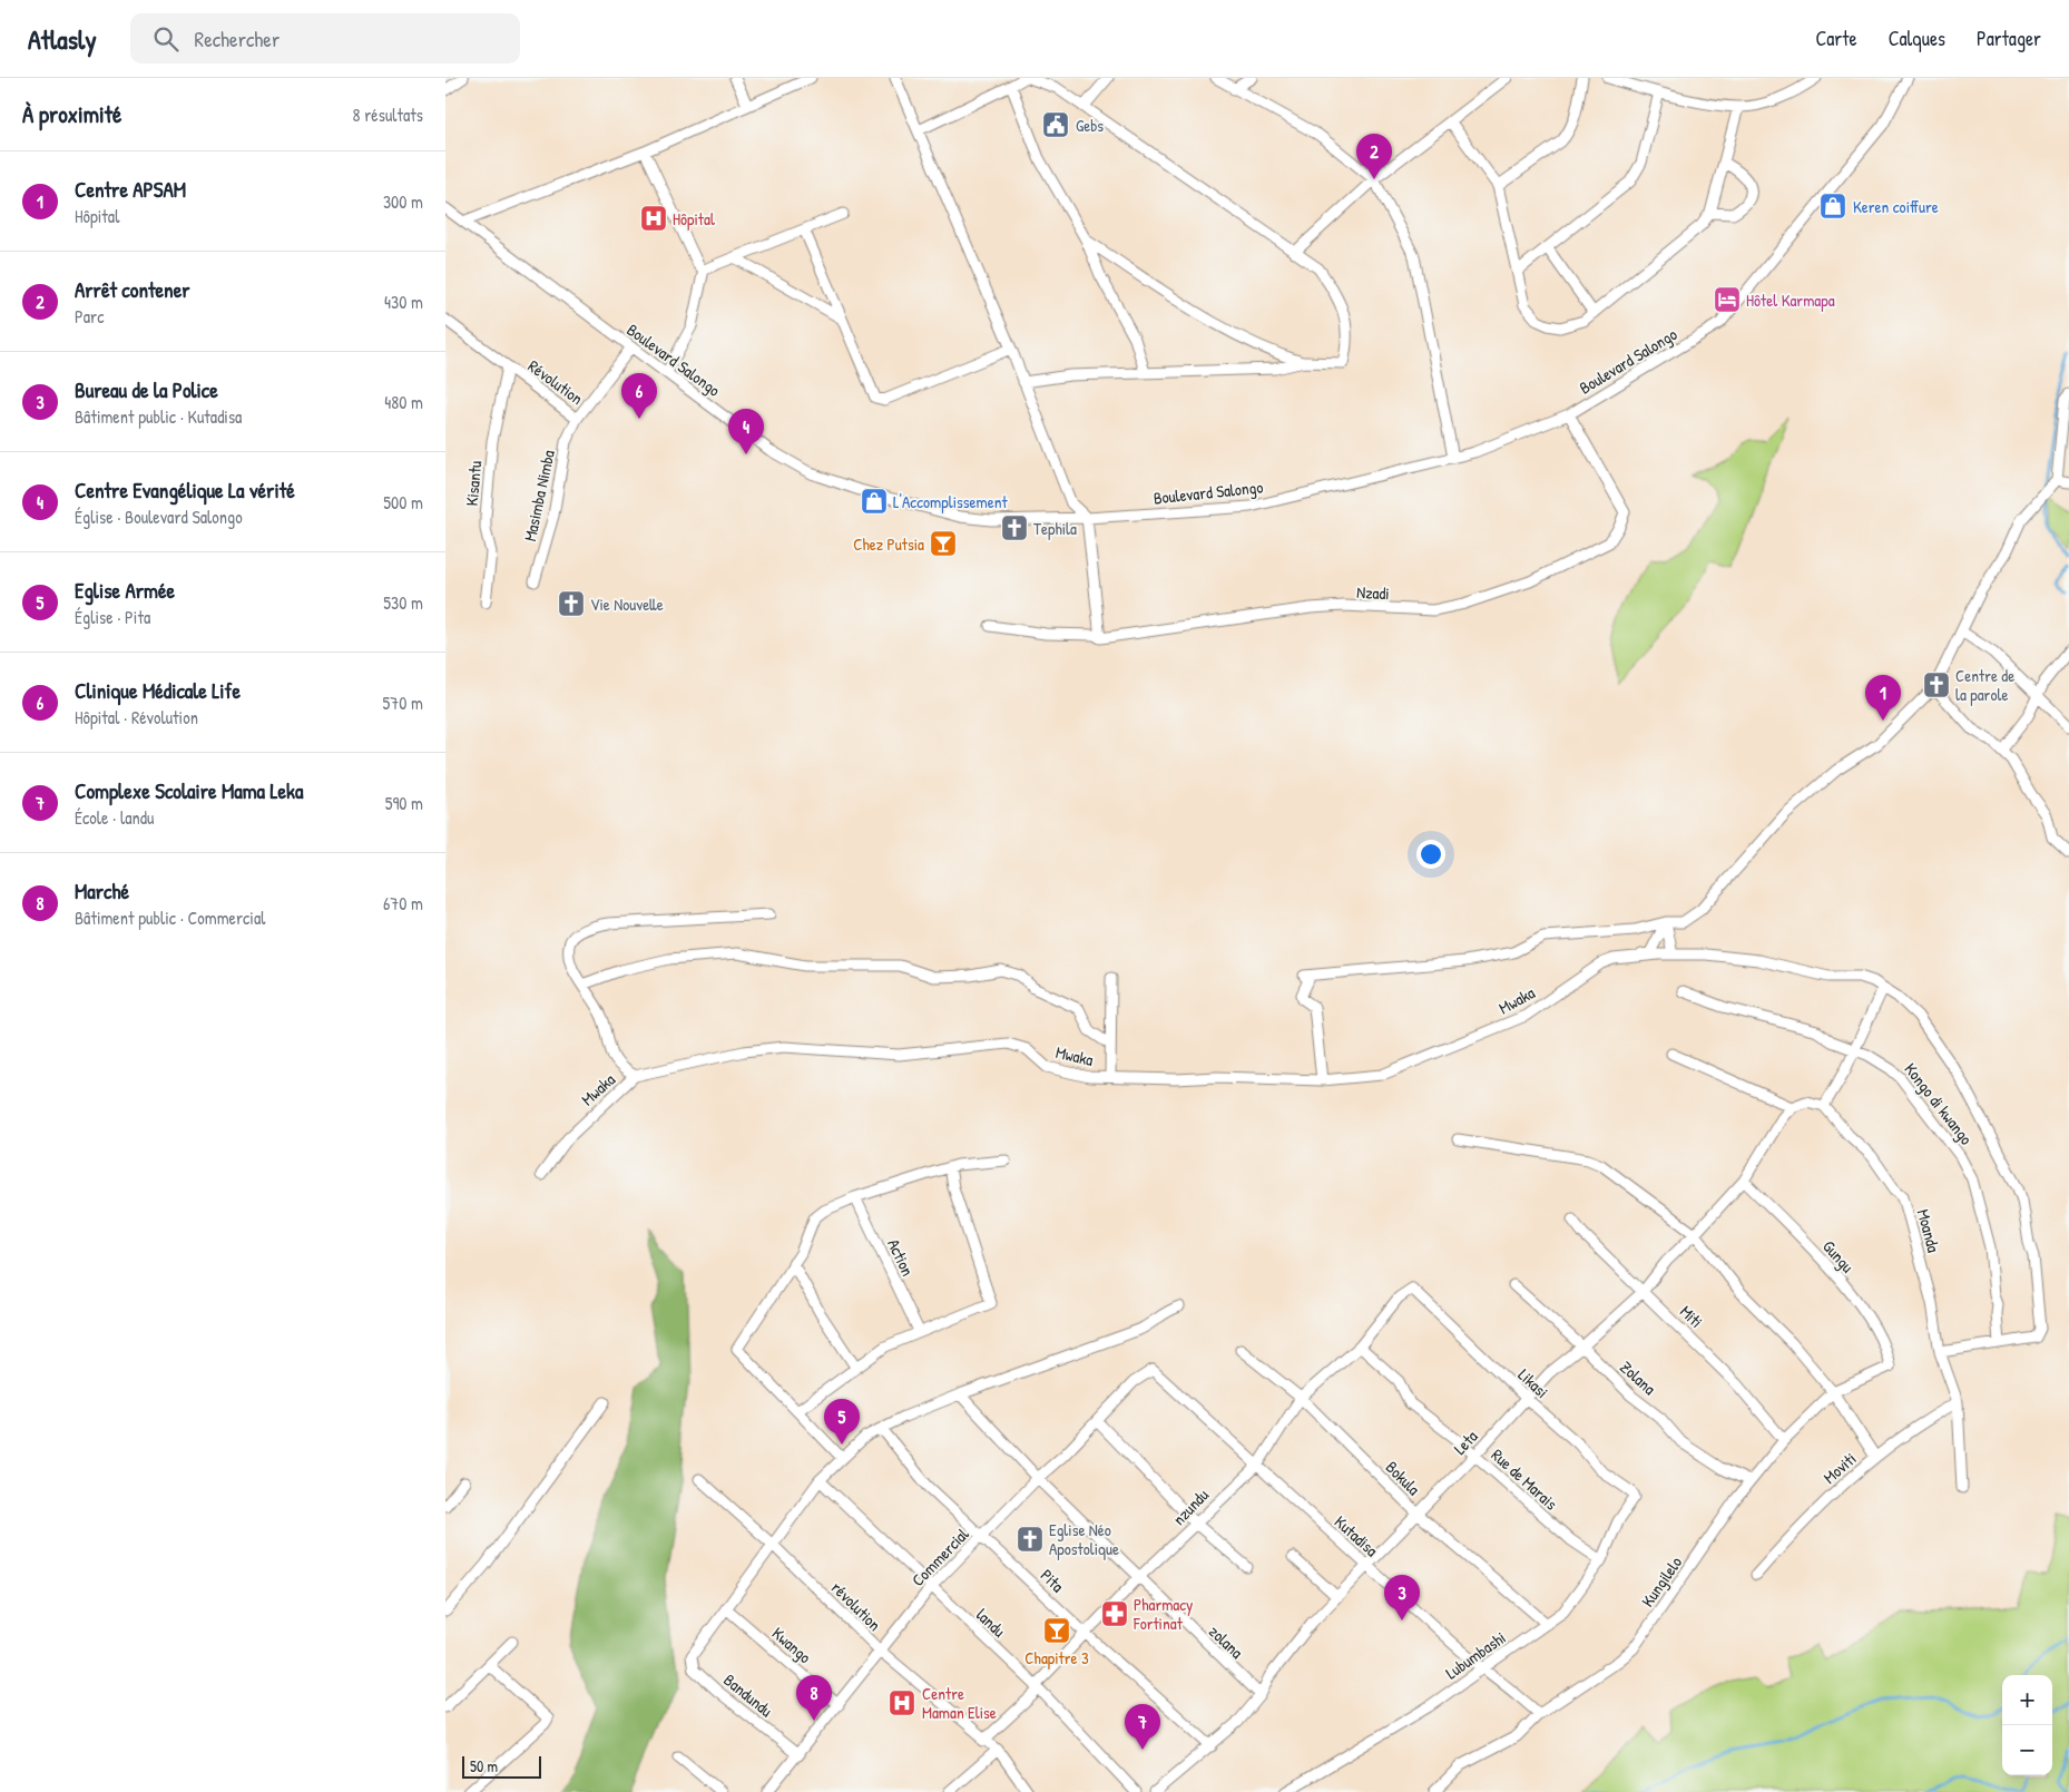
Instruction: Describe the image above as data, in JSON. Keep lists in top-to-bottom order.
{
  "streets": {
    "street": [
      "Boulevard Salongo",
      "Révolution",
      "Kisantu",
      "Masimba Nimba",
      "Nzadi",
      "Mwaka",
      "Kongo di kwango",
      "Moanda",
      "Gungu",
      "Action",
      "Miti",
      "Zolana",
      "Likasi",
      "Leta",
      "Moviti",
      "Bokula",
      "Rue de Marais",
      "nzundu",
      "Kutadisa",
      "Commercial",
      "Pita",
      "Kungilelo",
      "révolution",
      "landu",
      "zolana",
      "Kwango",
      "Lubumbashi",
      "Bandundu"
    ]
  },
  "crossings": [
    ["Boulevard Salongo", "Révolution"],
    ["Boulevard Salongo", "Nzadi"],
    ["Révolution", "Kisantu"],
    ["Révolution", "Masimba Nimba"],
    ["Moanda", "Moviti"],
    ["Gungu", "Leta"],
    ["Gungu", "Kungilelo"],
    ["Miti", "Leta"],
    ["Miti", "Kungilelo"],
    ["Zolana", "Leta"],
    ["Zolana", "Kungilelo"],
    ["Likasi", "Leta"],
    ["Likasi", "nzundu"],
    ["Likasi", "Lubumbashi"],
    ["Leta", "Bokula"],
    ["Leta", "Rue de Marais"],
    ["Leta", "Kutadisa"],
    ["Leta", "Pita"],
    ["Leta", "zolana"],
    ["Bokula", "nzundu"],
    ["Bokula", "Lubumbashi"],
    ["Rue de Marais", "nzundu"],
    ["Rue de Marais", "Lubumbashi"],
    ["nzundu", "Kutadisa"],
    ["nzundu", "Pita"],
    ["nzundu", "révolution"],
    ["nzundu", "landu"],
    ["nzundu", "zolana"],
    ["Kutadisa", "Commercial"],
    ["Kutadisa", "Kungilelo"],
    ["Kutadisa", "Lubumbashi"],
    ["Commercial", "Pita"],
    ["Commercial", "révolution"],
    ["Commercial", "landu"],
    ["Commercial", "zolana"],
    ["Commercial", "Kwango"],
    ["Commercial", "Bandundu"],
    ["Kwango", "Bandundu"]
  ],
  "places": {
    "public building": ["Gebs"],
    "shop": ["Keren coiffure", "L'Accomplissement"],
    "hospital": ["Hôpital", "Centre Maman Elise"],
    "hotel": ["Hôtel Karmapa"],
    "church": [
      "Tephila",
      "Vie Nouvelle",
      "Centre de la parole",
      "Eglise Néo Apostolique"
    ],
    "bar": ["Chez Putsia", "Chapitre 3"],
    "pharmacy": ["Pharmacy Fortinat"]
  },
  "scale_bar": "50 m",
  "page": {
    "header": "Atlasly",
    "search": "Rechercher",
    "nav": ["Carte", "Calques", "Partager"],
    "heading": ["À proximité", "8 résultats"],
    "pins": [
      "2",
      "6",
      "4",
      "1",
      "5",
      "3",
      "8",
      "7"
    ],
    "list": [
      {
        "mark": "1",
        "name": "Centre APSAM",
        "note": "Hôpital",
        "value": "300 m"
      },
      {
        "mark": "2",
        "name": "Arrêt contener",
        "note": "Parc",
        "value": "430 m"
      },
      {
        "mark": "3",
        "name": "Bureau de la Police",
        "note": "Bâtiment public · Kutadisa",
        "value": "480 m"
      },
      {
        "mark": "4",
        "name": "Centre Evangélique La vérité",
        "note": "Église · Boulevard Salongo",
        "value": "500 m"
      },
      {
        "mark": "5",
        "name": "Eglise Armée",
        "note": "Église · Pita",
        "value": "530 m"
      },
      {
        "mark": "6",
        "name": "Clinique Médicale Life",
        "note": "Hôpital · Révolution",
        "value": "570 m"
      },
      {
        "mark": "7",
        "name": "Complexe Scolaire Mama Leka",
        "note": "École · landu",
        "value": "590 m"
      },
      {
        "mark": "8",
        "name": "Marché",
        "note": "Bâtiment public · Commercial",
        "value": "670 m"
      }
    ],
    "map_buttons": ["+", "−"],
    "scale": "50 m"
  }
}
